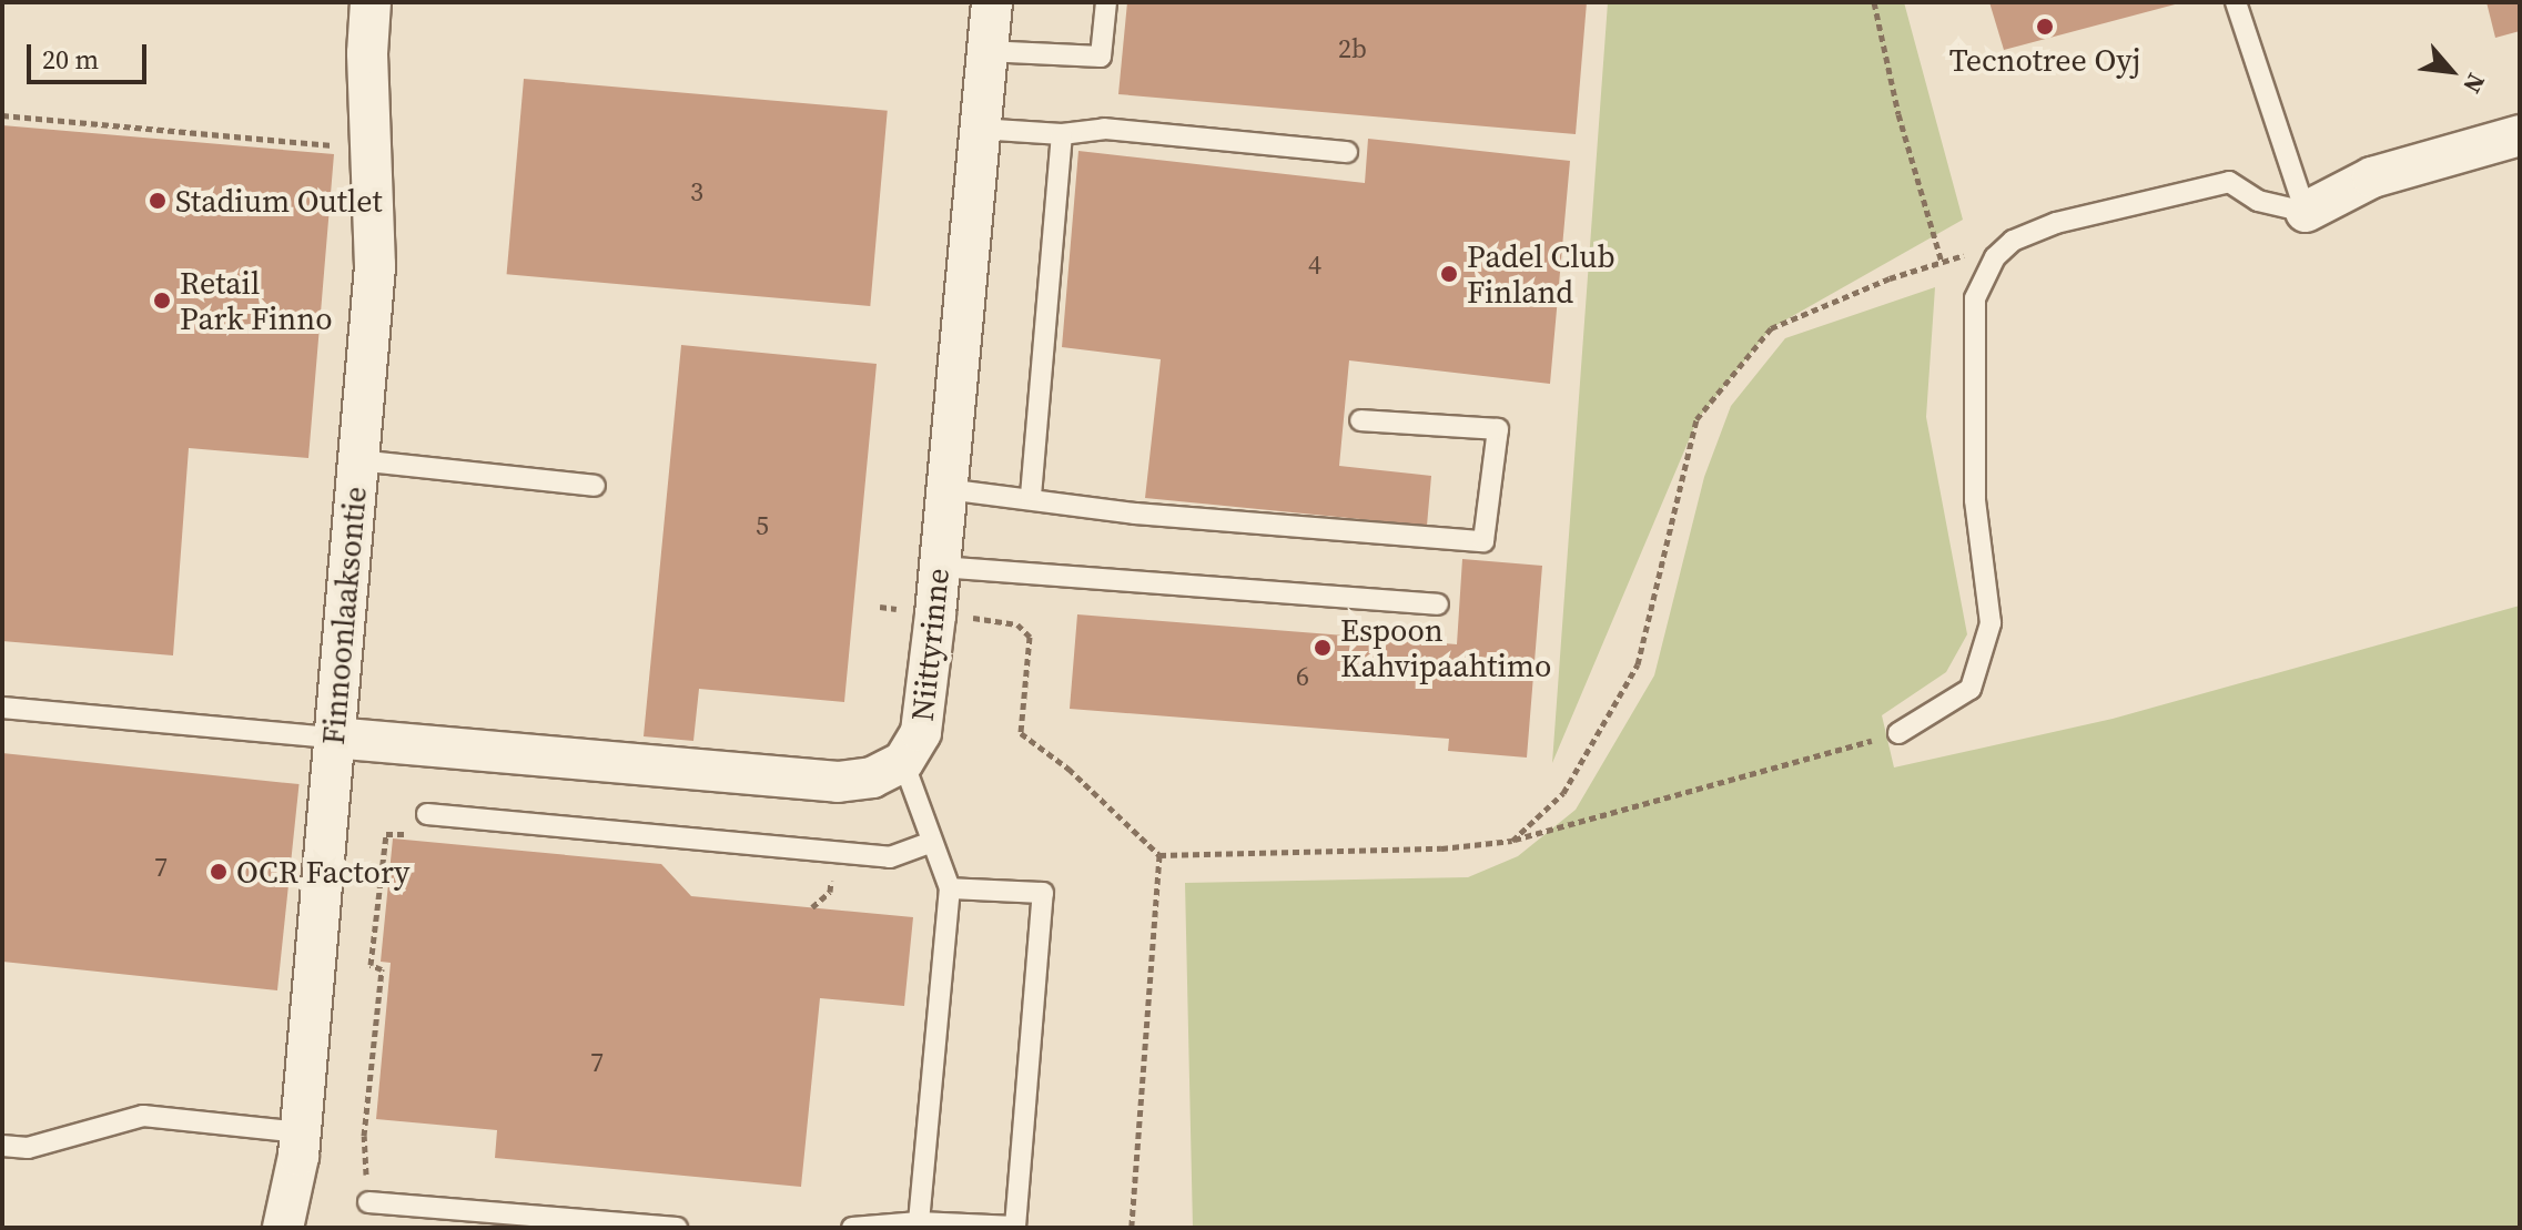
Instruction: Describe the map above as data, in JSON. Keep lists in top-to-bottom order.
{
  "streets": {
    "street": ["Finnoonlaaksontie", "Niittyrinne"]
  },
  "crossings": [
    ["Finnoonlaaksontie", "Niittyrinne"]
  ],
  "places": [
    "Tecnotree Oyj",
    "Stadium Outlet",
    "Padel Club Finland",
    "Retail Park Finno",
    "Espoon Kahvipaahtimo",
    "OCR Factory"
  ],
  "house_numbers": [
    "2b",
    "3",
    "4",
    "5",
    "6",
    "7",
    "7"
  ],
  "scale_bar": "20 m",
  "north": "bottom right"
}
